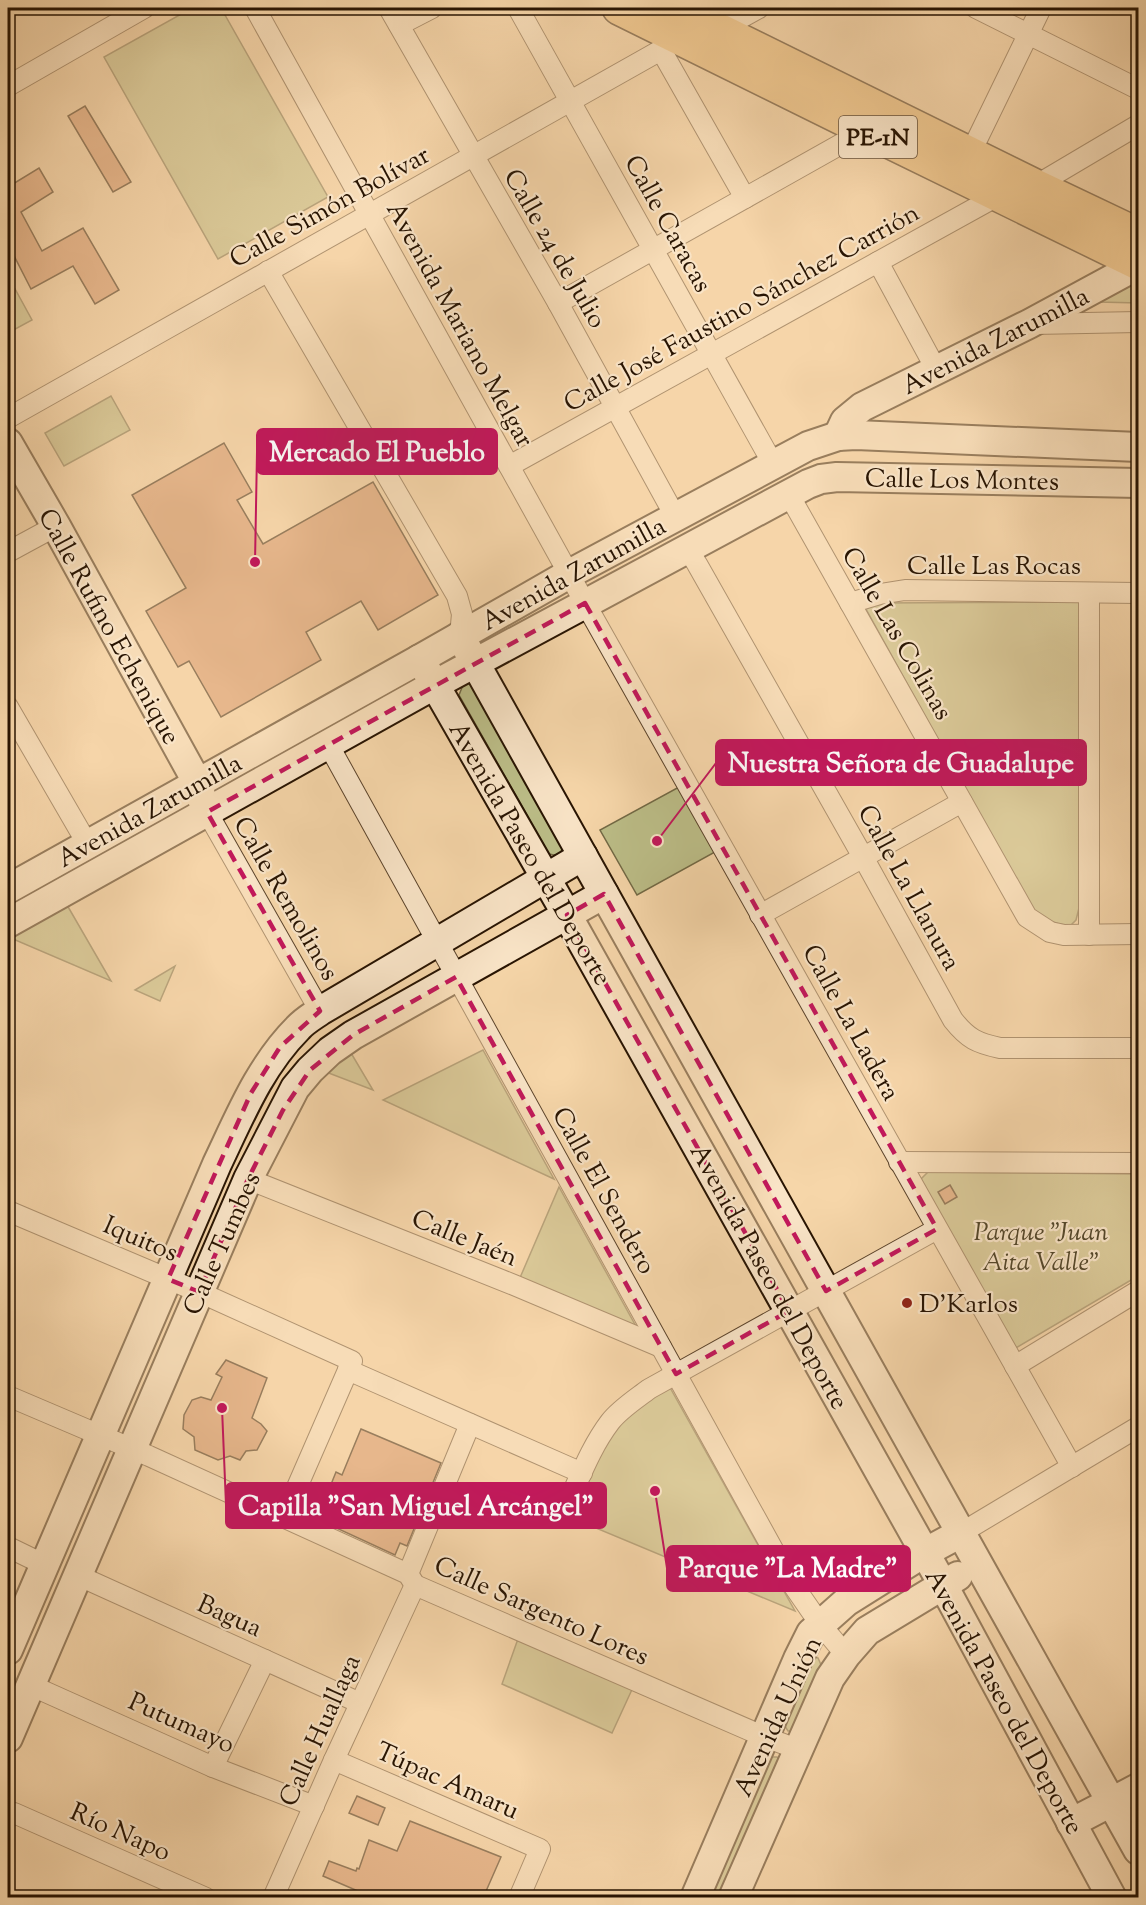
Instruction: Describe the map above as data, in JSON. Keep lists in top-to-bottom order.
{
  "streets": {
    "highway": ["PE-1N"],
    "main road": [
      "Avenida Zarumilla",
      "Calle Los Montes",
      "Calle Rufino Echenique",
      "Avenida Paseo del Deporte",
      "Calle Tumbes",
      "Avenida Unión"
    ],
    "street": [
      "Calle Simón Bolívar",
      "Calle Caracas",
      "Calle 24 de Julio",
      "Calle José Faustino Sánchez Carrión",
      "Avenida Mariano Melgar",
      "Calle Las Rocas",
      "Calle Las Colinas",
      "Calle La Llanura",
      "Calle Remolinos",
      "Calle La Ladera",
      "Calle El Sendero",
      "Calle Jaén",
      "Iquitos",
      "Calle Sargento Lores",
      "Bagua",
      "Putumayo",
      "Calle Huallaga",
      "Túpac Amaru",
      "Río Napo"
    ]
  },
  "crossings": [
    ["PE-1N", "Calle Simón Bolívar"],
    ["PE-1N", "Calle José Faustino Sánchez Carrión"],
    ["PE-1N", "Avenida Zarumilla"],
    ["Calle Simón Bolívar", "Calle Caracas"],
    ["Calle Simón Bolívar", "Calle 24 de Julio"],
    ["Calle Simón Bolívar", "Avenida Mariano Melgar"],
    ["Calle Caracas", "Calle José Faustino Sánchez Carrión"],
    ["Calle Caracas", "Avenida Zarumilla"],
    ["Calle 24 de Julio", "Calle José Faustino Sánchez Carrión"],
    ["Calle 24 de Julio", "Avenida Zarumilla"],
    ["Calle José Faustino Sánchez Carrión", "Avenida Mariano Melgar"],
    ["Avenida Mariano Melgar", "Avenida Zarumilla"],
    ["Avenida Mariano Melgar", "Calle La Ladera"],
    ["Avenida Zarumilla", "Calle Los Montes"],
    ["Avenida Zarumilla", "Calle Rufino Echenique"],
    ["Avenida Zarumilla", "Calle Las Colinas"],
    ["Avenida Zarumilla", "Avenida Paseo del Deporte"],
    ["Avenida Zarumilla", "Calle La Llanura"],
    ["Avenida Zarumilla", "Calle Remolinos"],
    ["Avenida Zarumilla", "Calle La Ladera"],
    ["Avenida Zarumilla", "Calle El Sendero"],
    ["Calle Los Montes", "Calle Las Colinas"],
    ["Calle Las Rocas", "Calle Las Colinas"],
    ["Calle Rufino Echenique", "Calle Remolinos"],
    ["Avenida Paseo del Deporte", "Calle Tumbes"],
    ["Avenida Paseo del Deporte", "Avenida Unión"],
    ["Calle Remolinos", "Calle Tumbes"],
    ["Calle El Sendero", "Calle Jaén"],
    ["Calle El Sendero", "Calle Tumbes"],
    ["Calle El Sendero", "Avenida Unión"],
    ["Calle Jaén", "Calle Tumbes"],
    ["Iquitos", "Calle Tumbes"],
    ["Iquitos", "Calle Huallaga"],
    ["Calle Tumbes", "Calle Sargento Lores"],
    ["Calle Tumbes", "Bagua"],
    ["Calle Tumbes", "Putumayo"],
    ["Calle Sargento Lores", "Avenida Unión"],
    ["Calle Sargento Lores", "Calle Huallaga"],
    ["Bagua", "Calle Huallaga"],
    ["Putumayo", "Calle Huallaga"],
    ["Calle Huallaga", "Túpac Amaru"]
  ],
  "parks": ["Parque \"Juan Aita Valle\""],
  "places": [
    "Mercado El Pueblo",
    "Nuestra Señora de Guadalupe",
    "D'Karlos",
    "Capilla \"San Miguel Arcángel\"",
    "Parque \"La Madre\""
  ]
}
